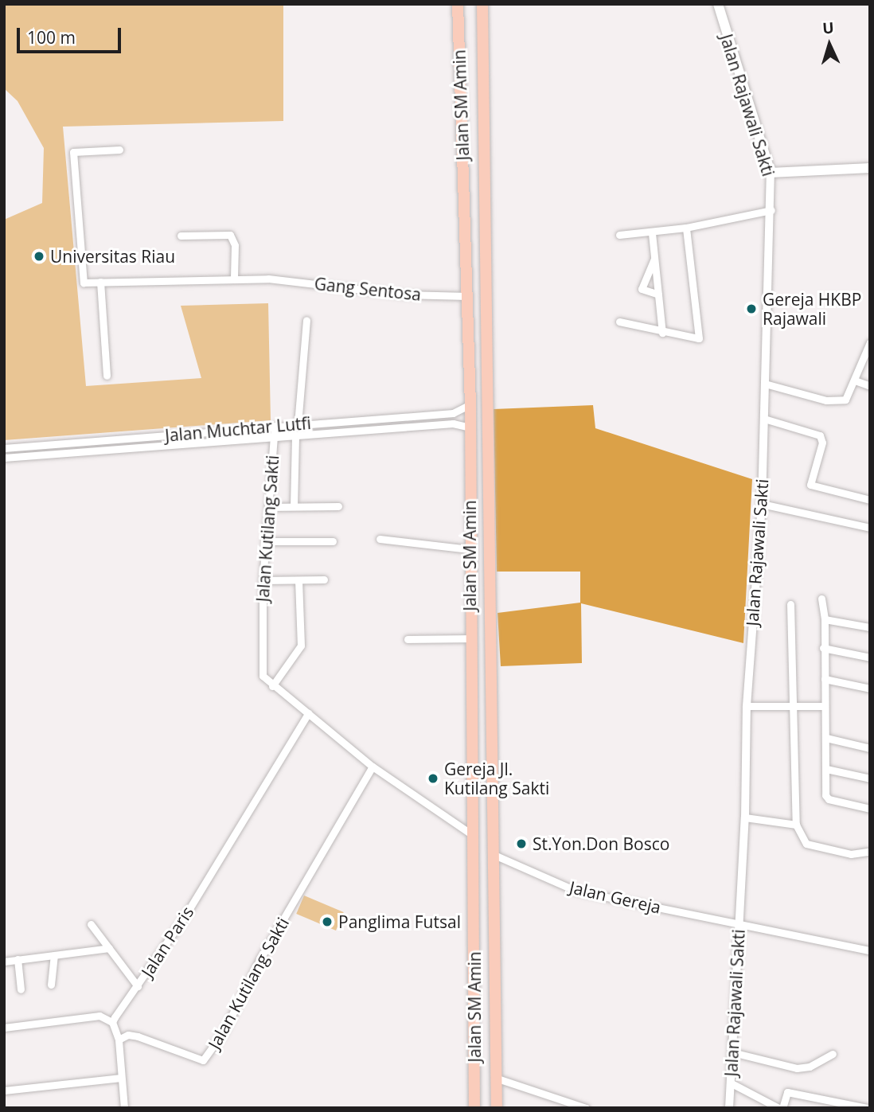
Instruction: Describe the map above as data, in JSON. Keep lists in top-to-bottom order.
{
  "streets": {
    "main road": ["Jalan SM Amin", "Jalan Rajawali Sakti"],
    "street": [
      "Gang Sentosa",
      "Jalan Muchtar Lutfi",
      "Jalan Kutilang Sakti",
      "Jalan Gereja",
      "Jalan Paris"
    ]
  },
  "crossings": [
    ["Jalan SM Amin", "Gang Sentosa"],
    ["Jalan SM Amin", "Jalan Muchtar Lutfi"],
    ["Jalan SM Amin", "Jalan Kutilang Sakti"],
    ["Jalan SM Amin", "Jalan Gereja"],
    ["Jalan Rajawali Sakti", "Jalan Gereja"],
    ["Jalan Muchtar Lutfi", "Jalan Kutilang Sakti"],
    ["Jalan Kutilang Sakti", "Jalan Paris"]
  ],
  "places": [
    "Universitas Riau",
    "Gereja HKBP Rajawali",
    "Gereja Jl. Kutilang Sakti",
    "St.Yon.Don Bosco",
    "Panglima Futsal"
  ],
  "scale_bar": "100 m",
  "north": "top"
}
